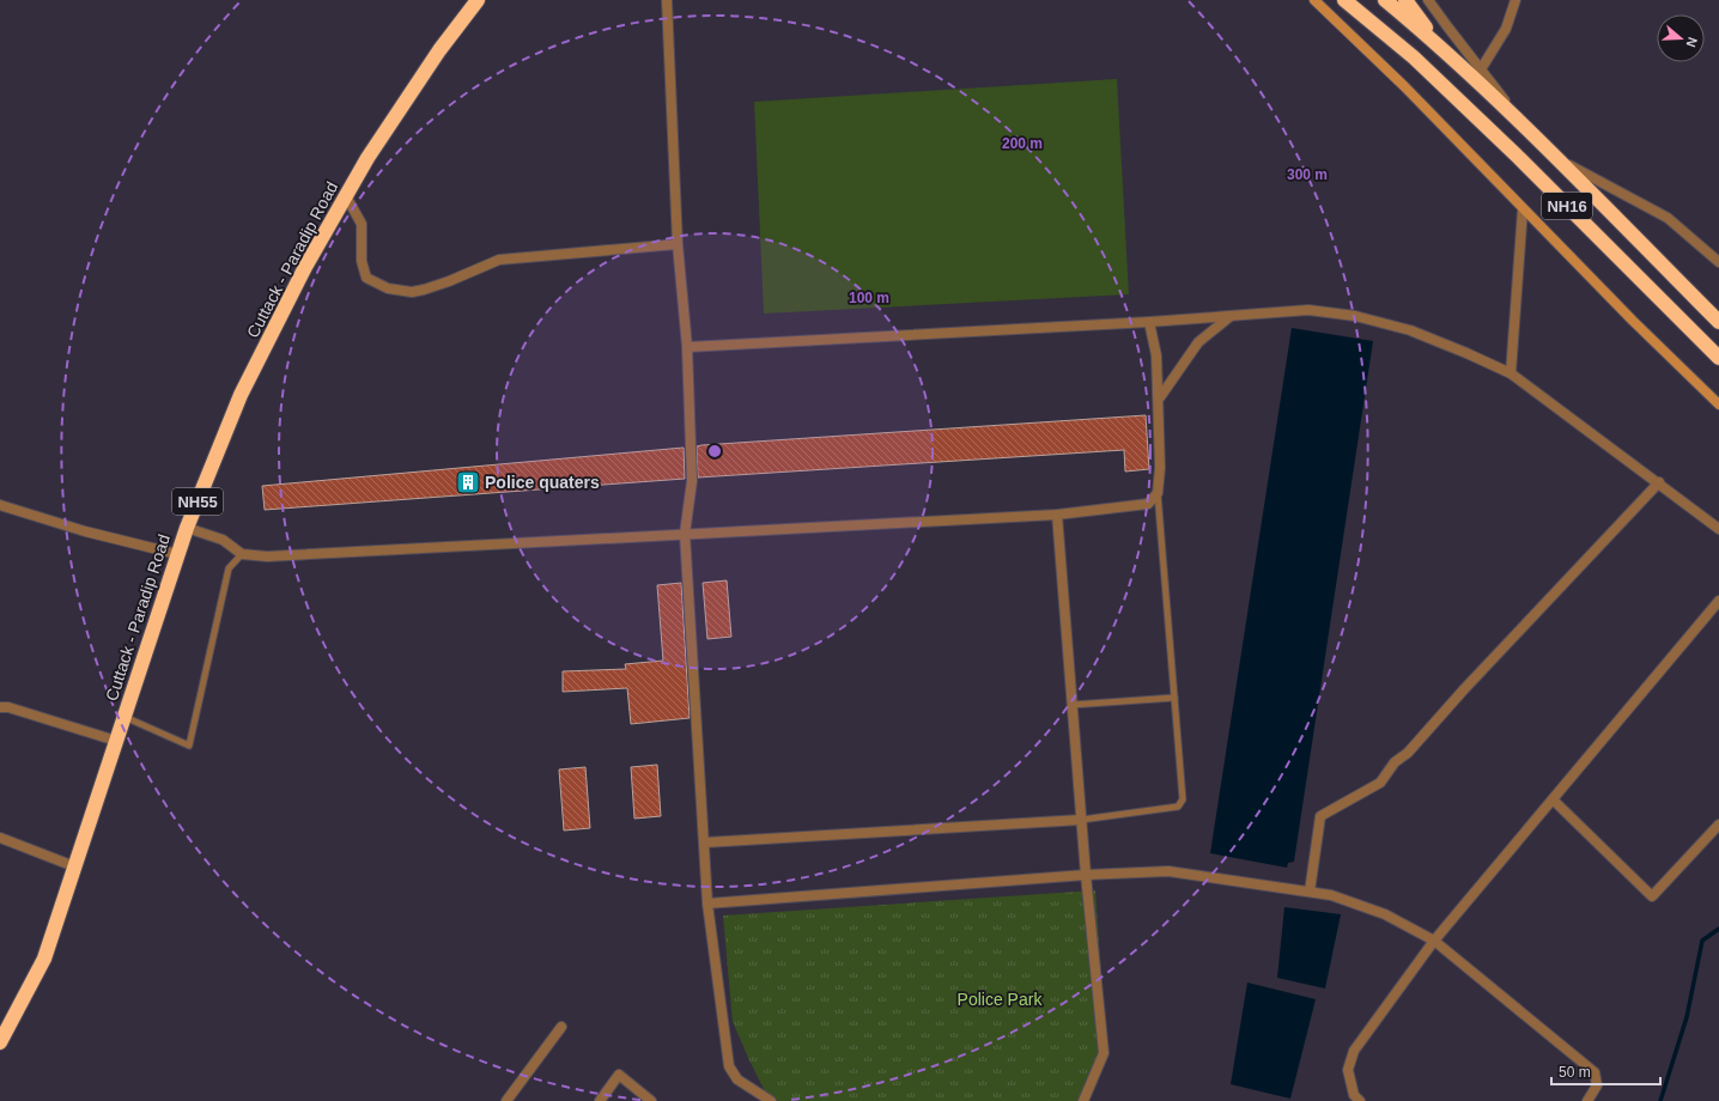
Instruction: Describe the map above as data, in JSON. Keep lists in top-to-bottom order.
{
  "streets": {
    "highway": ["NH16", "Cuttack - Paradip Road", "NH55"]
  },
  "parks": ["Police Park"],
  "places": {
    "building": ["Police quaters"]
  },
  "scale_bar": "50 m",
  "north": "right",
  "rings": ["200 m", "300 m", "100 m"]
}
